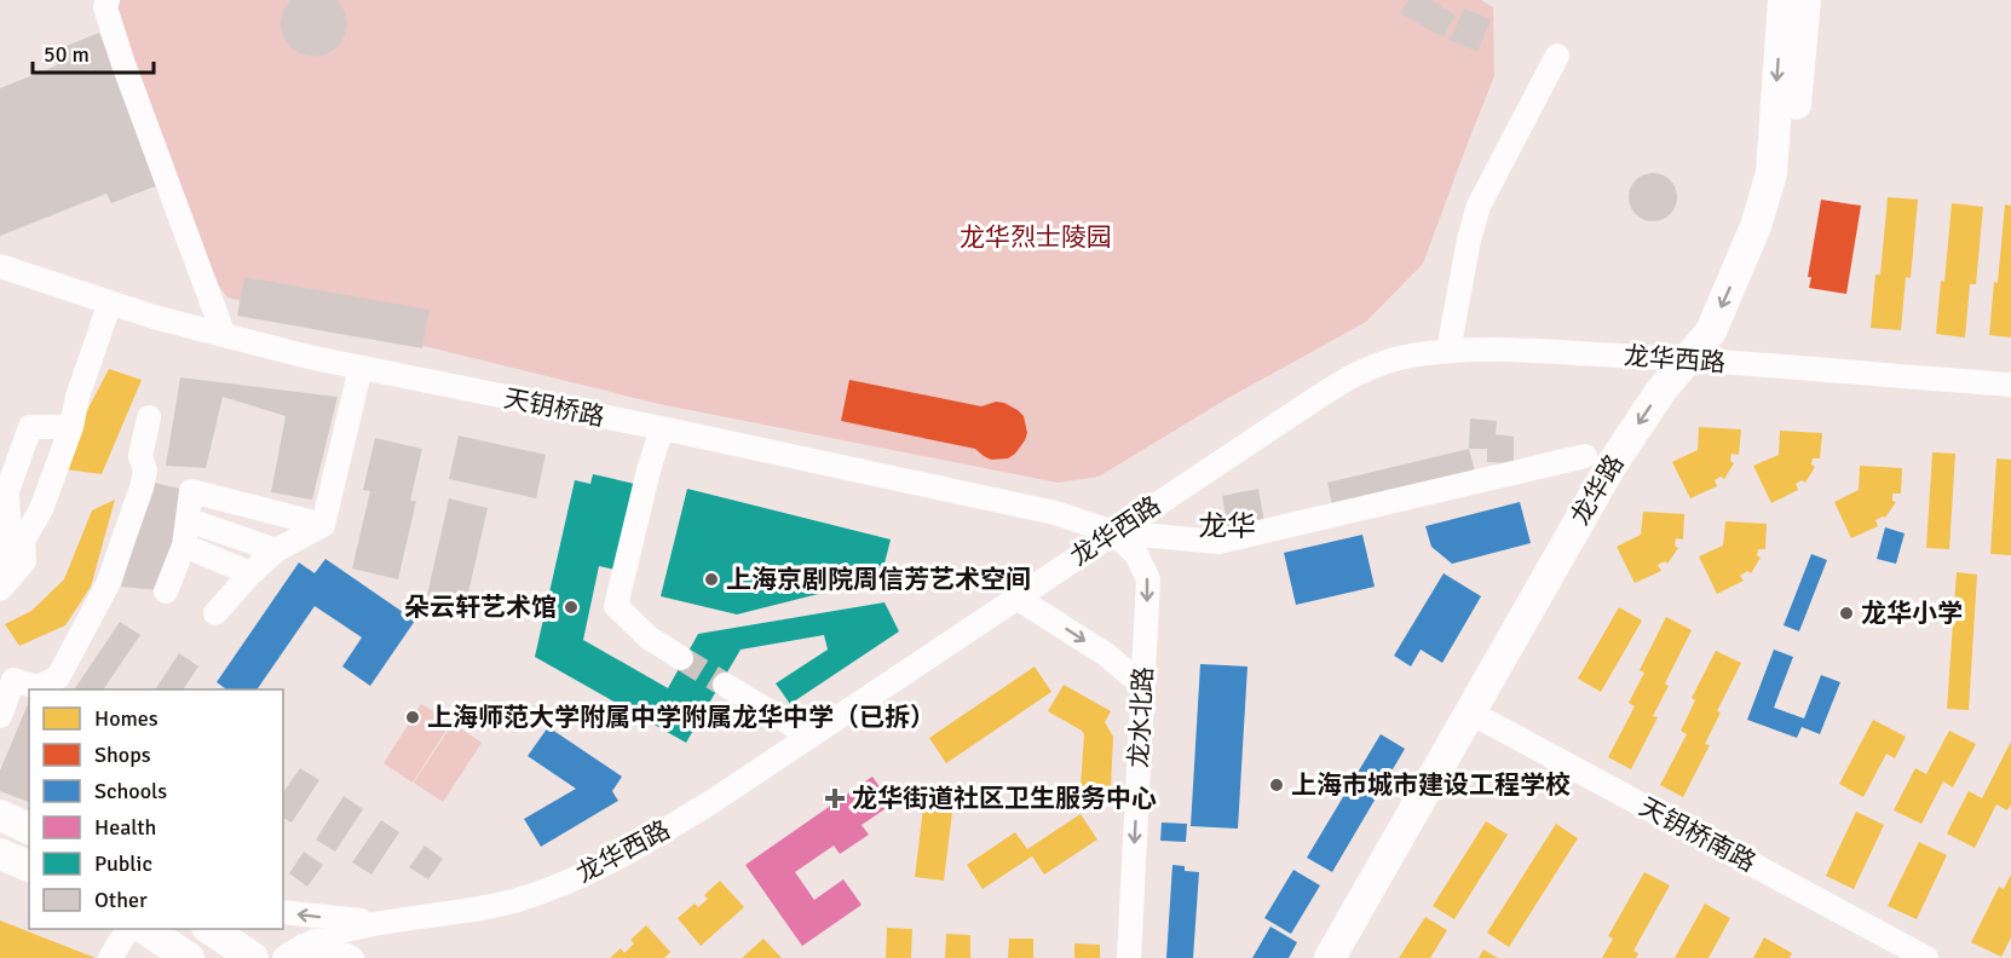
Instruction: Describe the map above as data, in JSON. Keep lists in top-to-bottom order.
{
  "streets": {
    "main road": ["龙华路"],
    "street": [
      "龙华西路",
      "天钥桥路",
      "龙水北路",
      "天钥桥南路"
    ]
  },
  "crossings": [
    ["龙华西路", "天钥桥路"],
    ["龙华西路", "龙华路"],
    ["龙华西路", "龙水北路"],
    ["天钥桥路", "龙水北路"],
    ["龙华路", "天钥桥南路"]
  ],
  "one_way": ["龙水北路"],
  "districts": ["龙华"],
  "parks": ["龙华烈士陵园"],
  "places": {
    "other": [
      "上海京剧院周信芳艺术空间",
      "朵云轩艺术馆",
      "龙华小学",
      "上海师范大学附属中学附属龙华中学（已拆）",
      "上海市城市建设工程学校"
    ],
    "health": ["龙华街道社区卫生服务中心"]
  },
  "legend": [
    "Homes",
    "Shops",
    "Schools",
    "Health",
    "Public",
    "Other"
  ],
  "scale_bar": "50 m"
}
